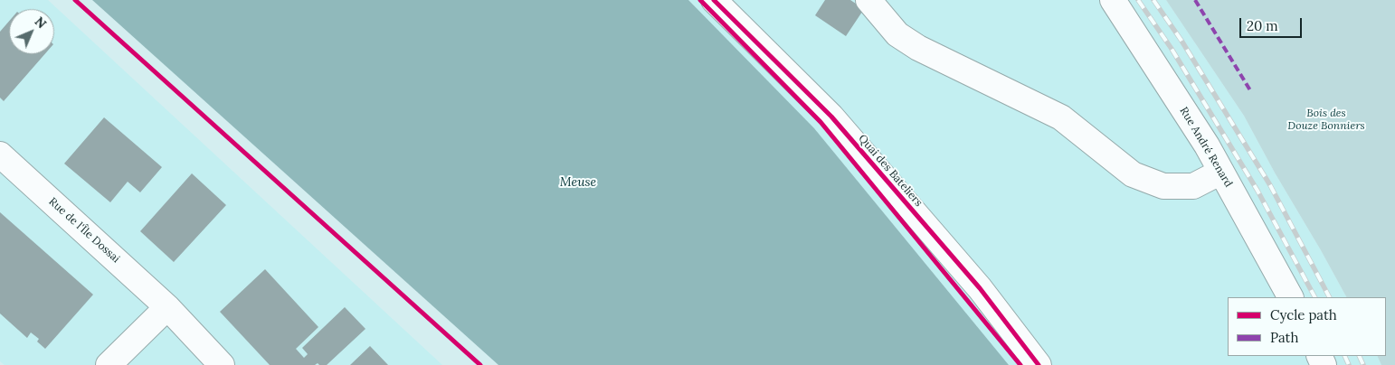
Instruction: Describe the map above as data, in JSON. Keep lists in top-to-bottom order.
{
  "streets": {
    "street": ["Rue André Renard", "Quai des Bateliers", "Rue de l'Île Dossai"]
  },
  "water": ["Meuse"],
  "parks": ["Bois des Douze Bonniers"],
  "legend": ["Cycle path", "Path"],
  "scale_bar": "20 m",
  "north": "top right"
}
